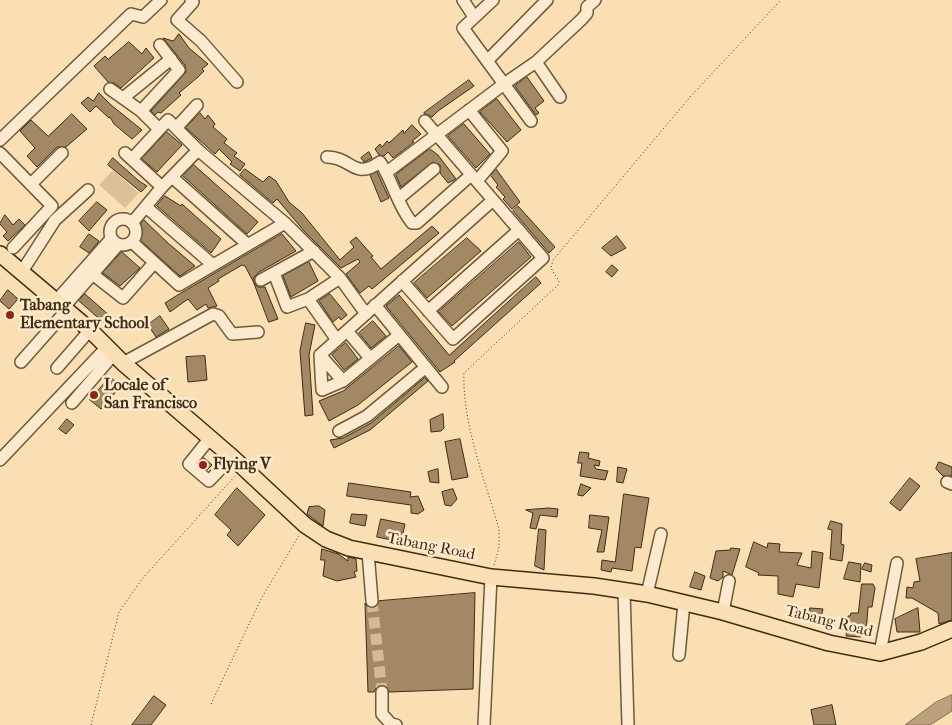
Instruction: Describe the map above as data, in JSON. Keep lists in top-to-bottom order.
{
  "streets": {
    "main road": ["Tabang Road"]
  },
  "places": ["Tabang Elementary School", "Locale of San Francisco", "Flying V"]
}
